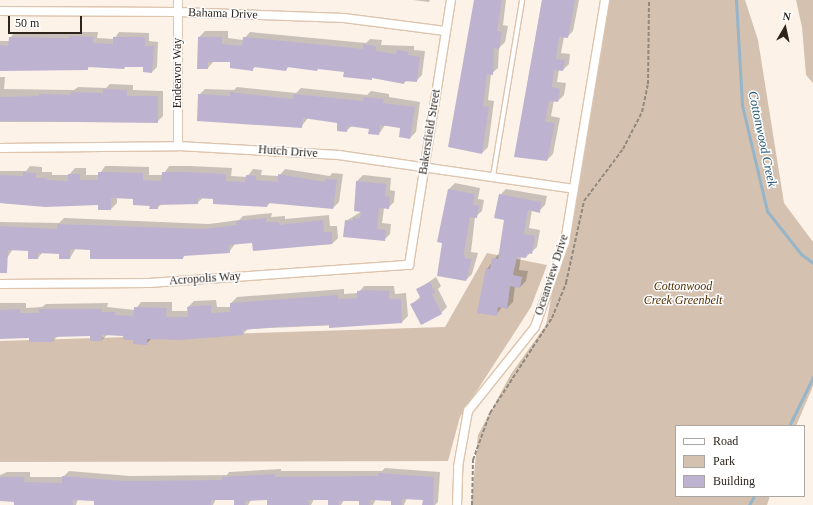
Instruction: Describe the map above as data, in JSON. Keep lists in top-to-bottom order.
{
  "streets": {
    "street": [
      "Bahama Drive",
      "Endeavor Way",
      "Bakersfield Street",
      "Hutch Drive",
      "Oceanview Drive",
      "Acropolis Way"
    ]
  },
  "crossings": [
    ["Bahama Drive", "Endeavor Way"],
    ["Bahama Drive", "Bakersfield Street"],
    ["Endeavor Way", "Hutch Drive"],
    ["Bakersfield Street", "Hutch Drive"],
    ["Bakersfield Street", "Acropolis Way"],
    ["Hutch Drive", "Oceanview Drive"]
  ],
  "water": ["Cottonwood Creek"],
  "parks": ["Cottonwood Creek Greenbelt"],
  "legend": ["Road", "Park", "Building"],
  "scale_bar": "50 m",
  "north": "top"
}
